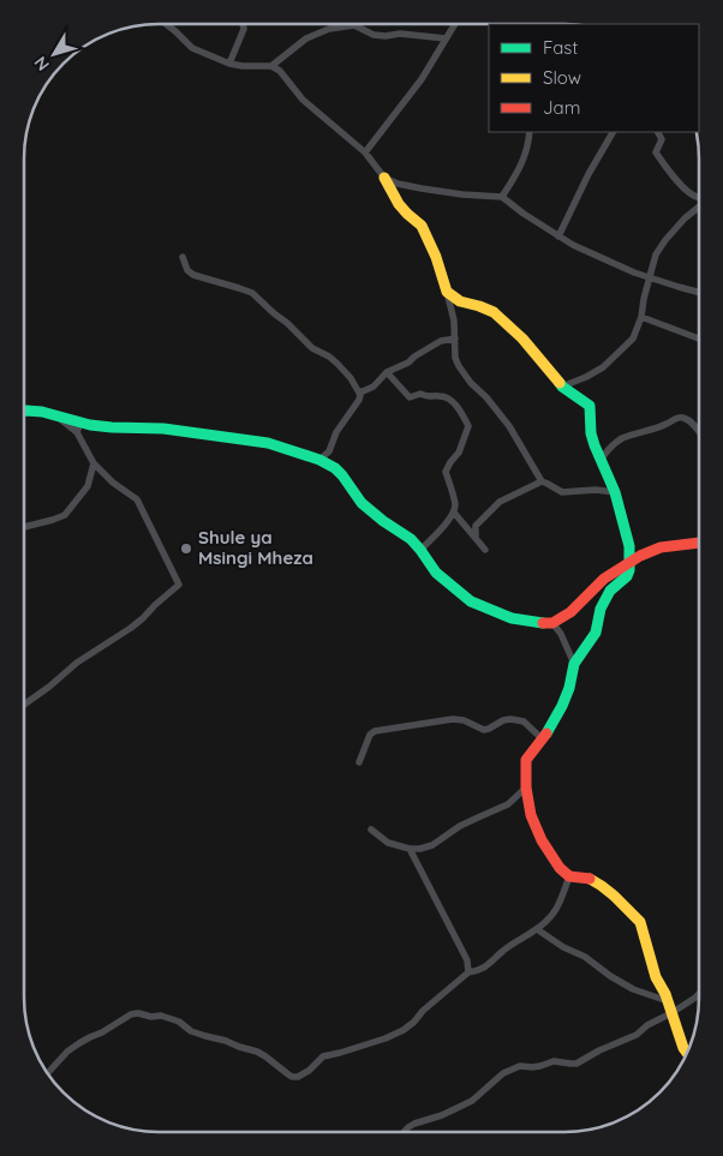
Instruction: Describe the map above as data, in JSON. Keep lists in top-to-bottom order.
{
  "places": ["Shule ya Msingi Mheza"],
  "legend": ["Fast", "Slow", "Jam"],
  "north": "bottom left"
}
